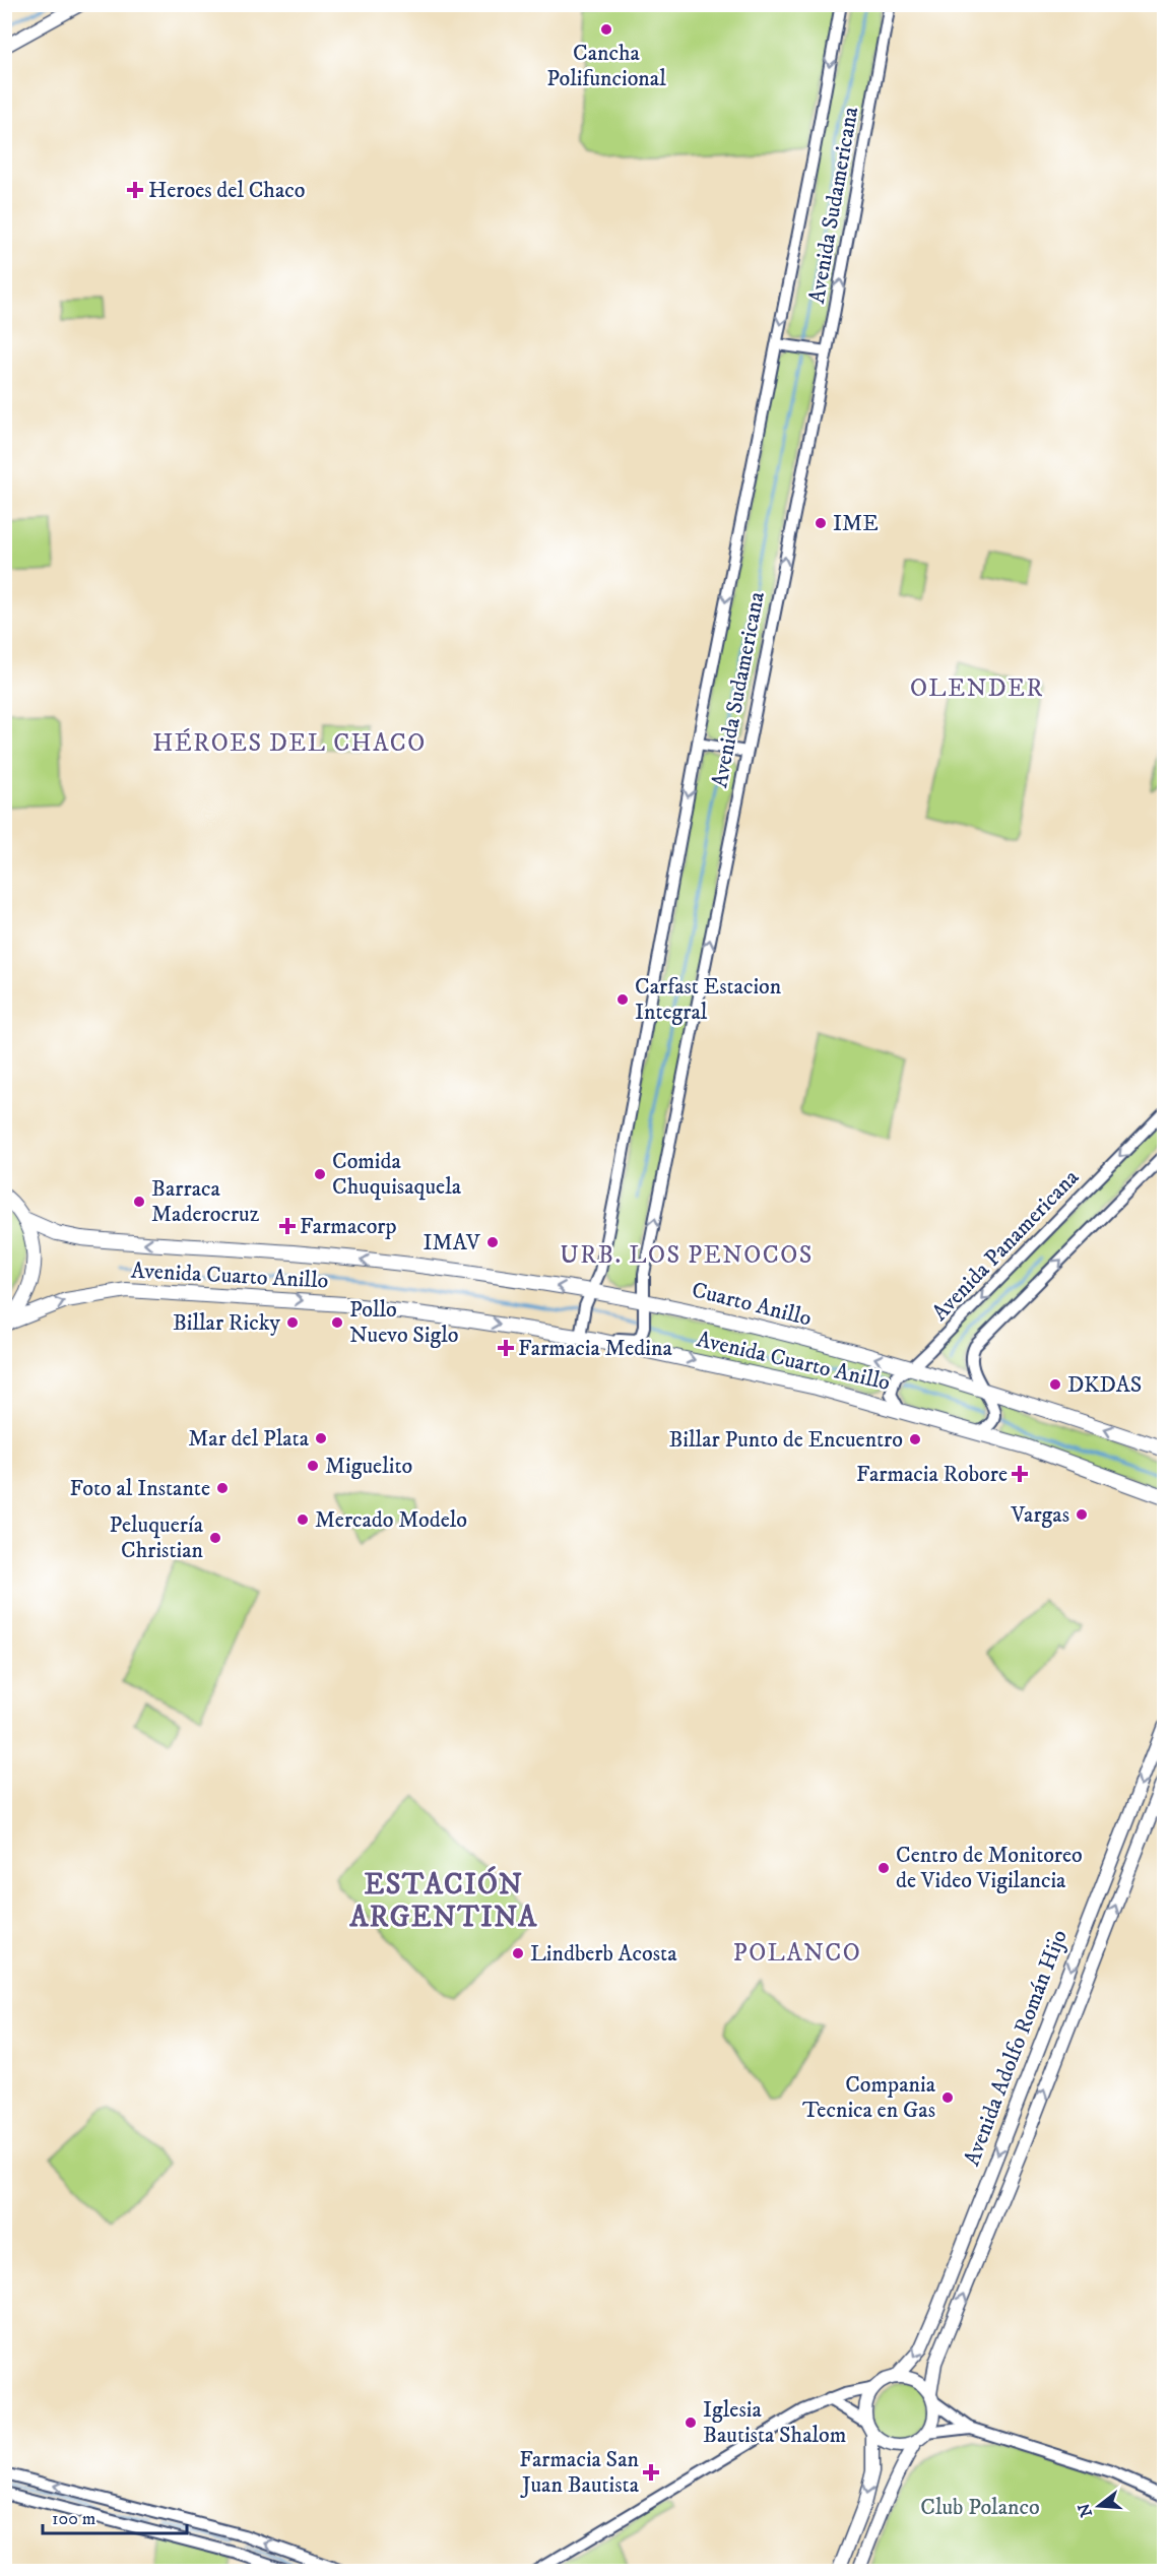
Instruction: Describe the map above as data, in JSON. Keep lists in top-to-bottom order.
{
  "streets": {
    "highway": ["Avenida Cuarto Anillo", "Cuarto Anillo"],
    "main road": ["Avenida Adolfo Román Hijo"],
    "street": ["Avenida Sudamericana", "Avenida Panamericana"]
  },
  "crossings": [
    ["Avenida Sudamericana", "Avenida Cuarto Anillo"],
    ["Avenida Sudamericana", "Cuarto Anillo"],
    ["Avenida Panamericana", "Avenida Cuarto Anillo"],
    ["Avenida Panamericana", "Cuarto Anillo"],
    ["Avenida Cuarto Anillo", "Cuarto Anillo"]
  ],
  "one_way": ["Cuarto Anillo"],
  "districts": [
    "OLENDER",
    "HÉROES DEL CHACO",
    "URB. LOS PENOCOS",
    "ESTACIÓN ARGENTINA",
    "POLANCO"
  ],
  "parks": ["Club Polanco"],
  "places": {
    "other": [
      "Cancha Polifuncional",
      "IME",
      "Carfast Estacion Integral",
      "Comida Chuquisaquela",
      "Barraca Maderocruz",
      "IMAV",
      "Billar Ricky",
      "Pollo Nuevo Siglo",
      "DKDAS",
      "Mar del Plata",
      "Billar Punto de Encuentro",
      "Miguelito",
      "Foto al Instante",
      "Vargas",
      "Mercado Modelo",
      "Peluquería Christian",
      "Centro de Monitoreo de Video Vigilancia",
      "Lindberb Acosta",
      "Compania Tecnica en Gas",
      "Iglesia Bautista Shalom"
    ],
    "health": [
      "Heroes del Chaco",
      "Farmacorp",
      "Farmacia Medina",
      "Farmacia Robore",
      "Farmacia San Juan Bautista"
    ]
  },
  "scale_bar": "100 m",
  "north": "left"
}
